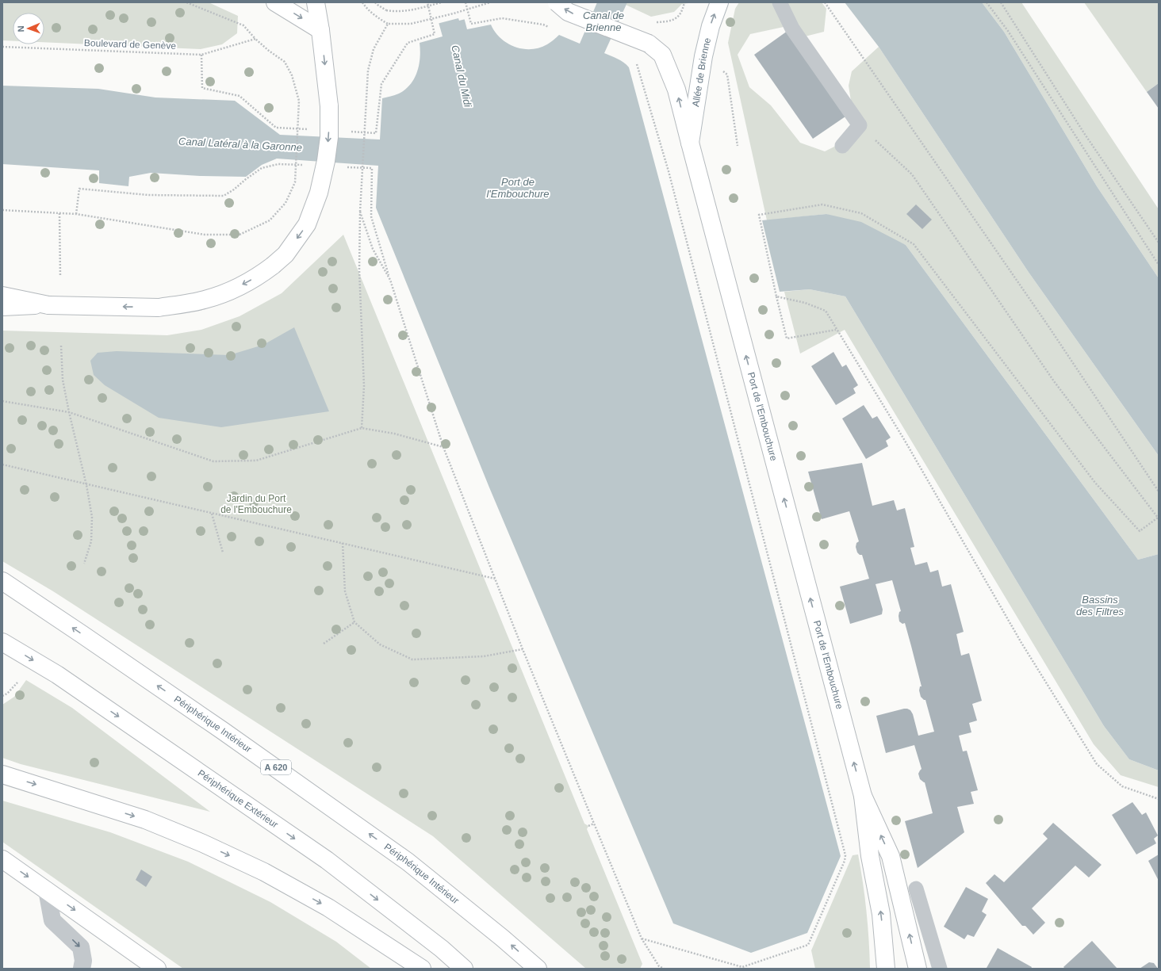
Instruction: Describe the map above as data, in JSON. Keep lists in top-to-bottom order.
{
  "streets": {
    "main road": [
      "Allée de Brienne",
      "Port de l'Embouchure",
      "Périphérique Intérieur",
      "A 620",
      "Périphérique Extérieur"
    ],
    "path": ["Boulevard de Genève"]
  },
  "crossings": [
    ["Allée de Brienne", "Port de l'Embouchure"]
  ],
  "one_way": ["Allée de Brienne", "Port de l'Embouchure"],
  "water": [
    "Canal de Brienne",
    "Canal du Midi",
    "Canal Latéral à la Garonne",
    "Port de l'Embouchure",
    "Bassins des Filtres"
  ],
  "parks": ["Jardin du Port de l'Embouchure"],
  "north": "left"
}
